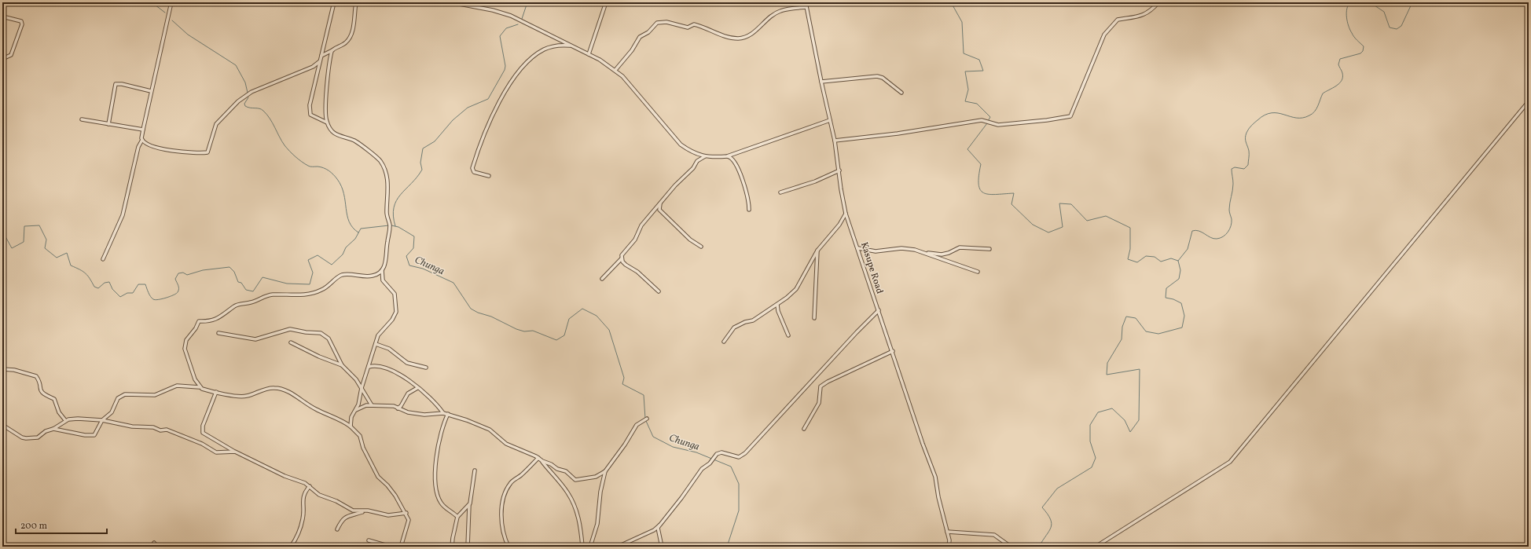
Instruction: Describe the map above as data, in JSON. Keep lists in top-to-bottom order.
{
  "streets": {
    "street": ["Kasupe Road"]
  },
  "water": ["Chunga"],
  "scale_bar": "200 m"
}
